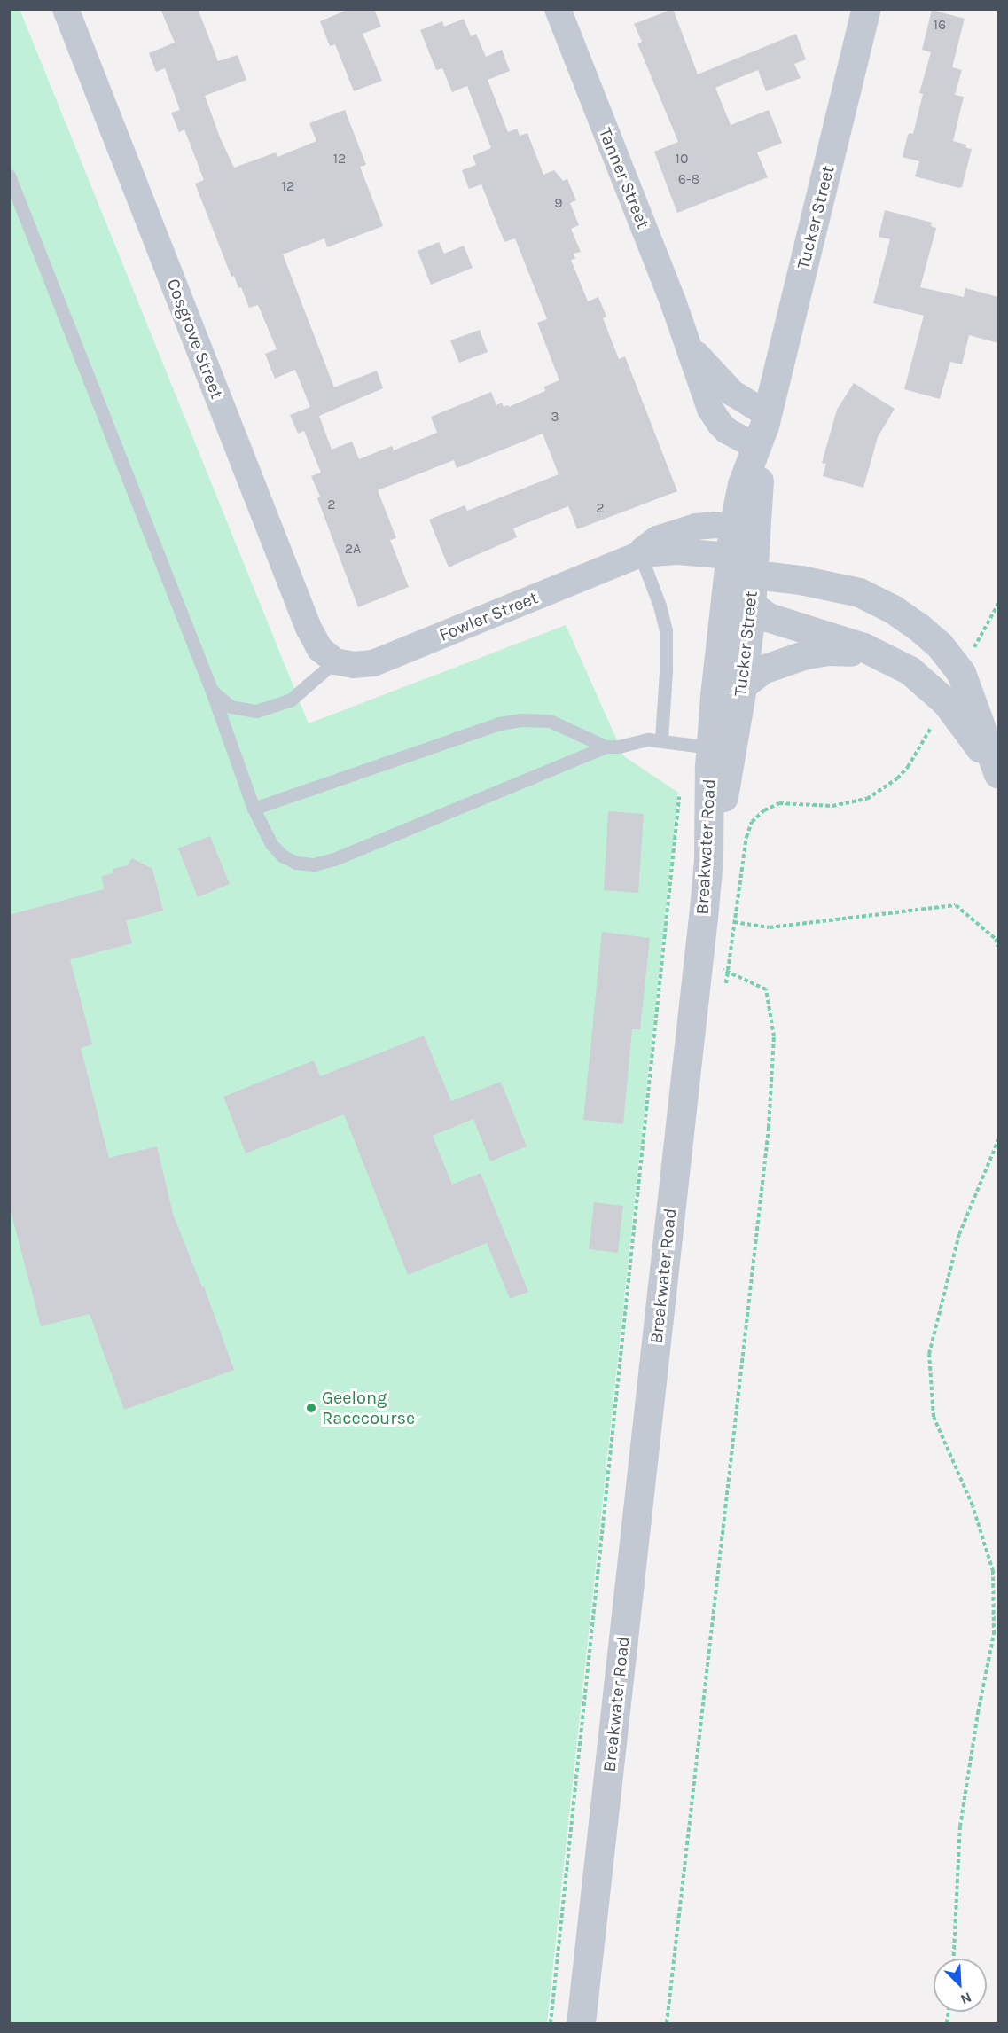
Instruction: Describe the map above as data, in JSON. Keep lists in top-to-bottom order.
{
  "streets": {
    "street": [
      "Tanner Street",
      "Tucker Street",
      "Cosgrove Street",
      "Fowler Street",
      "Breakwater Road"
    ]
  },
  "crossings": [
    ["Tanner Street", "Tucker Street"],
    ["Tucker Street", "Fowler Street"],
    ["Tucker Street", "Breakwater Road"],
    ["Cosgrove Street", "Fowler Street"]
  ],
  "places": ["Geelong Racecourse"],
  "house_numbers": [
    "16",
    "12",
    "10",
    "6-8",
    "12",
    "9",
    "3",
    "2",
    "2",
    "2A"
  ],
  "north": "bottom right"
}
